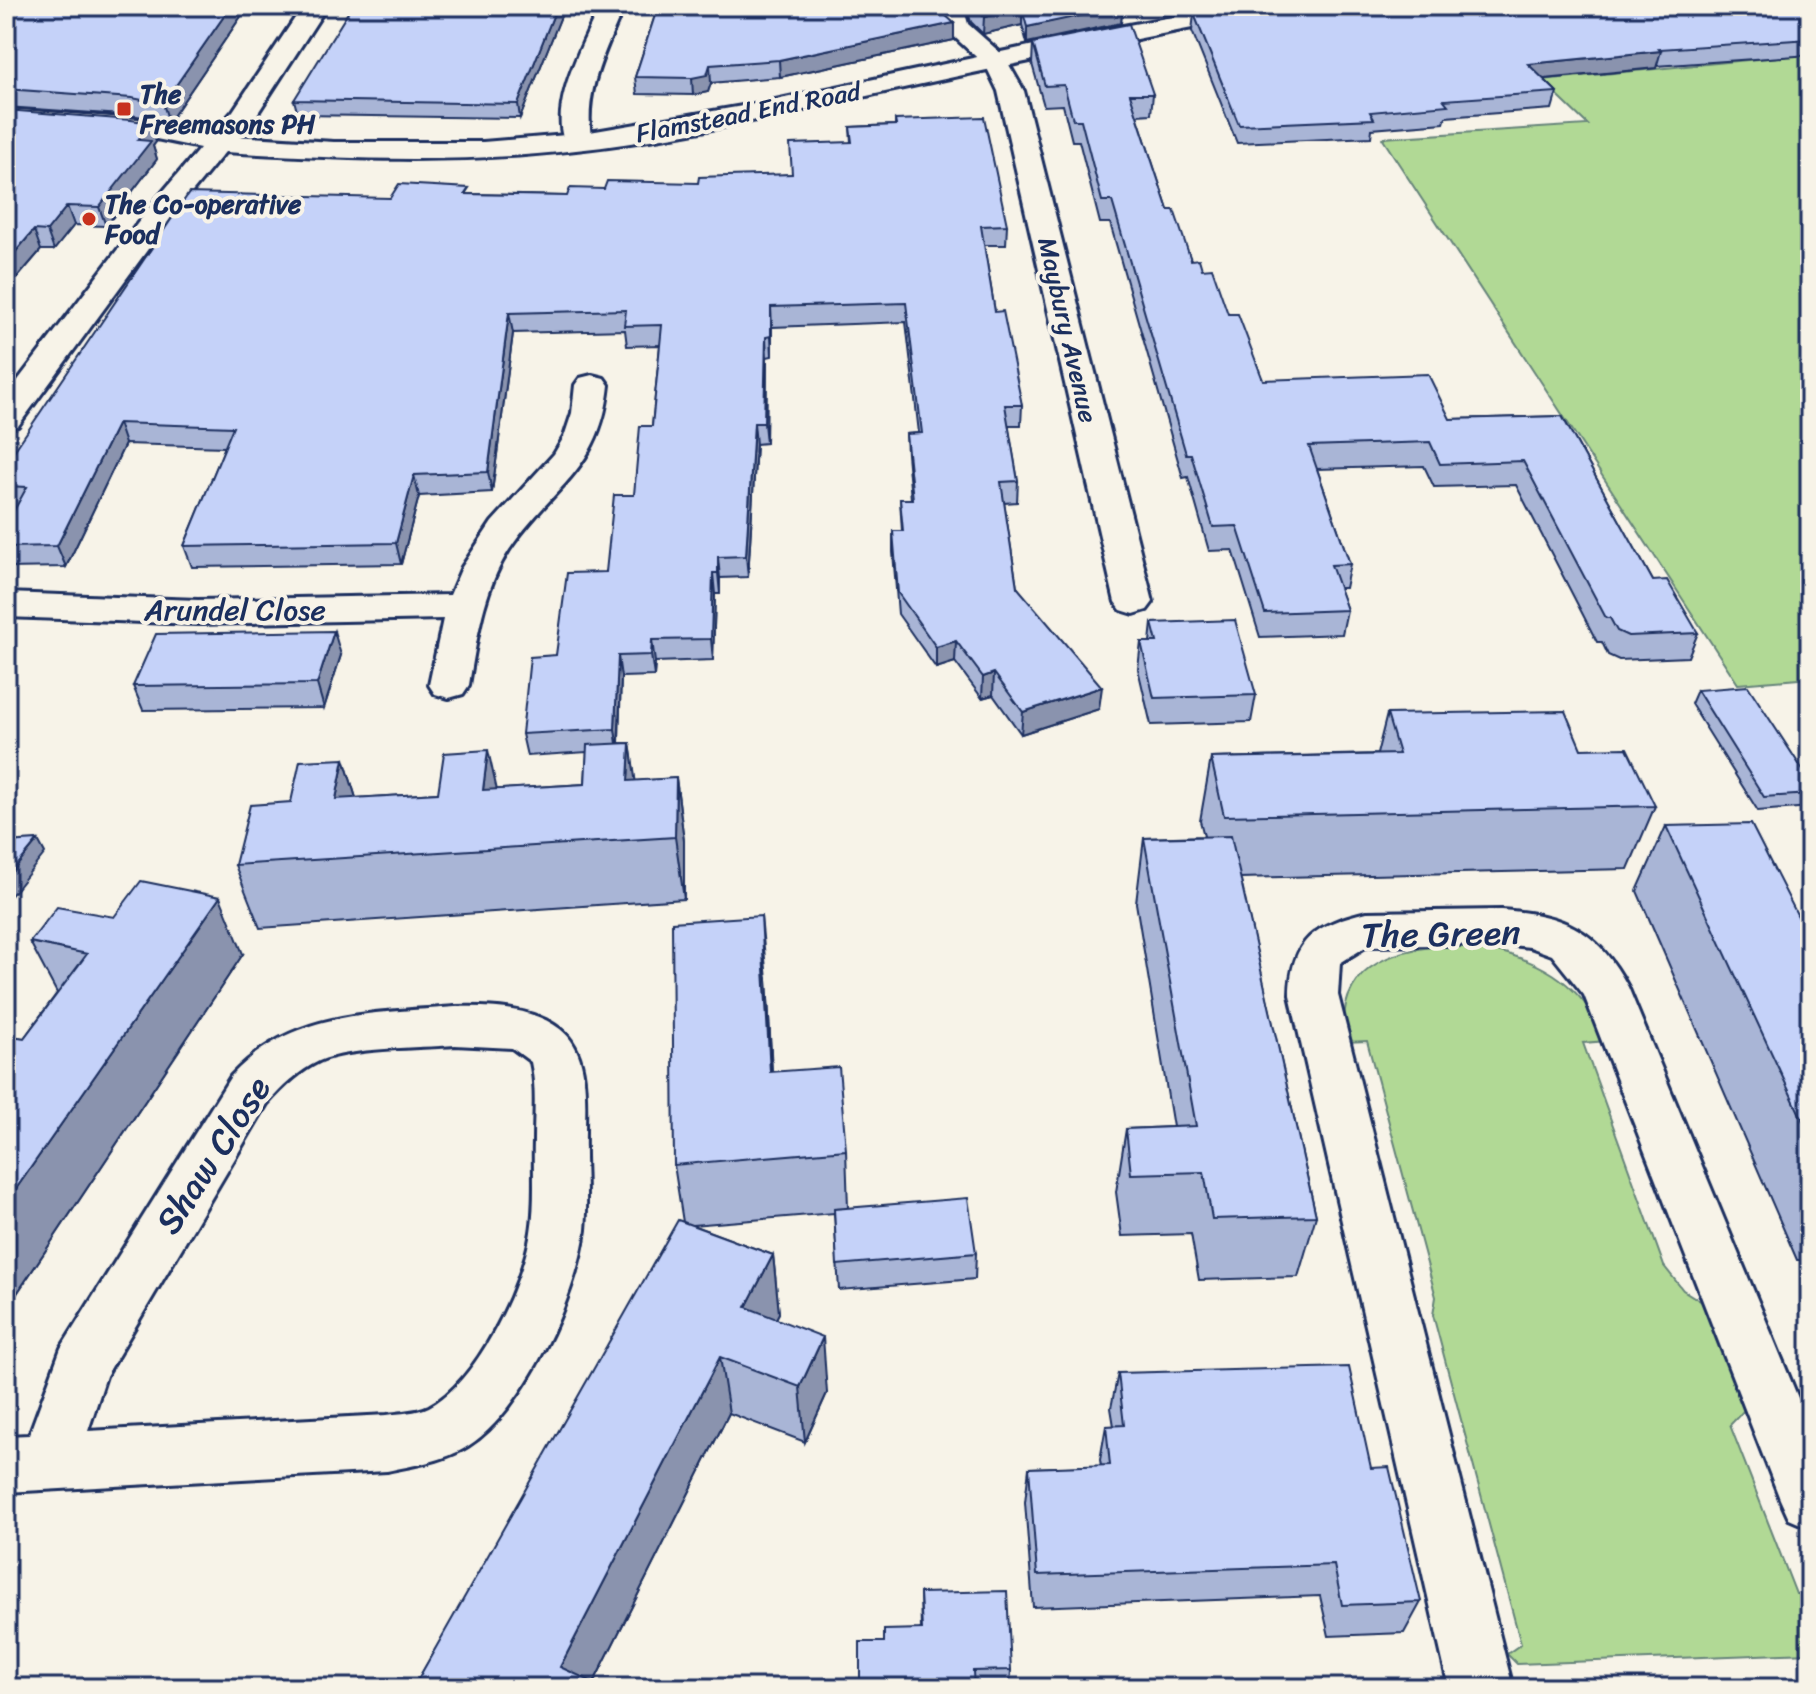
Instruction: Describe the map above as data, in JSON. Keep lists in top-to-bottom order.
{
  "streets": {
    "street": [
      "Flamstead End Road",
      "Maybury Avenue",
      "Arundel Close",
      "The Green",
      "Shaw Close"
    ]
  },
  "crossings": [
    ["Flamstead End Road", "Maybury Avenue"]
  ],
  "places": {
    "transit": ["The Freemasons PH"],
    "other": ["The Co-operative Food"]
  }
}
